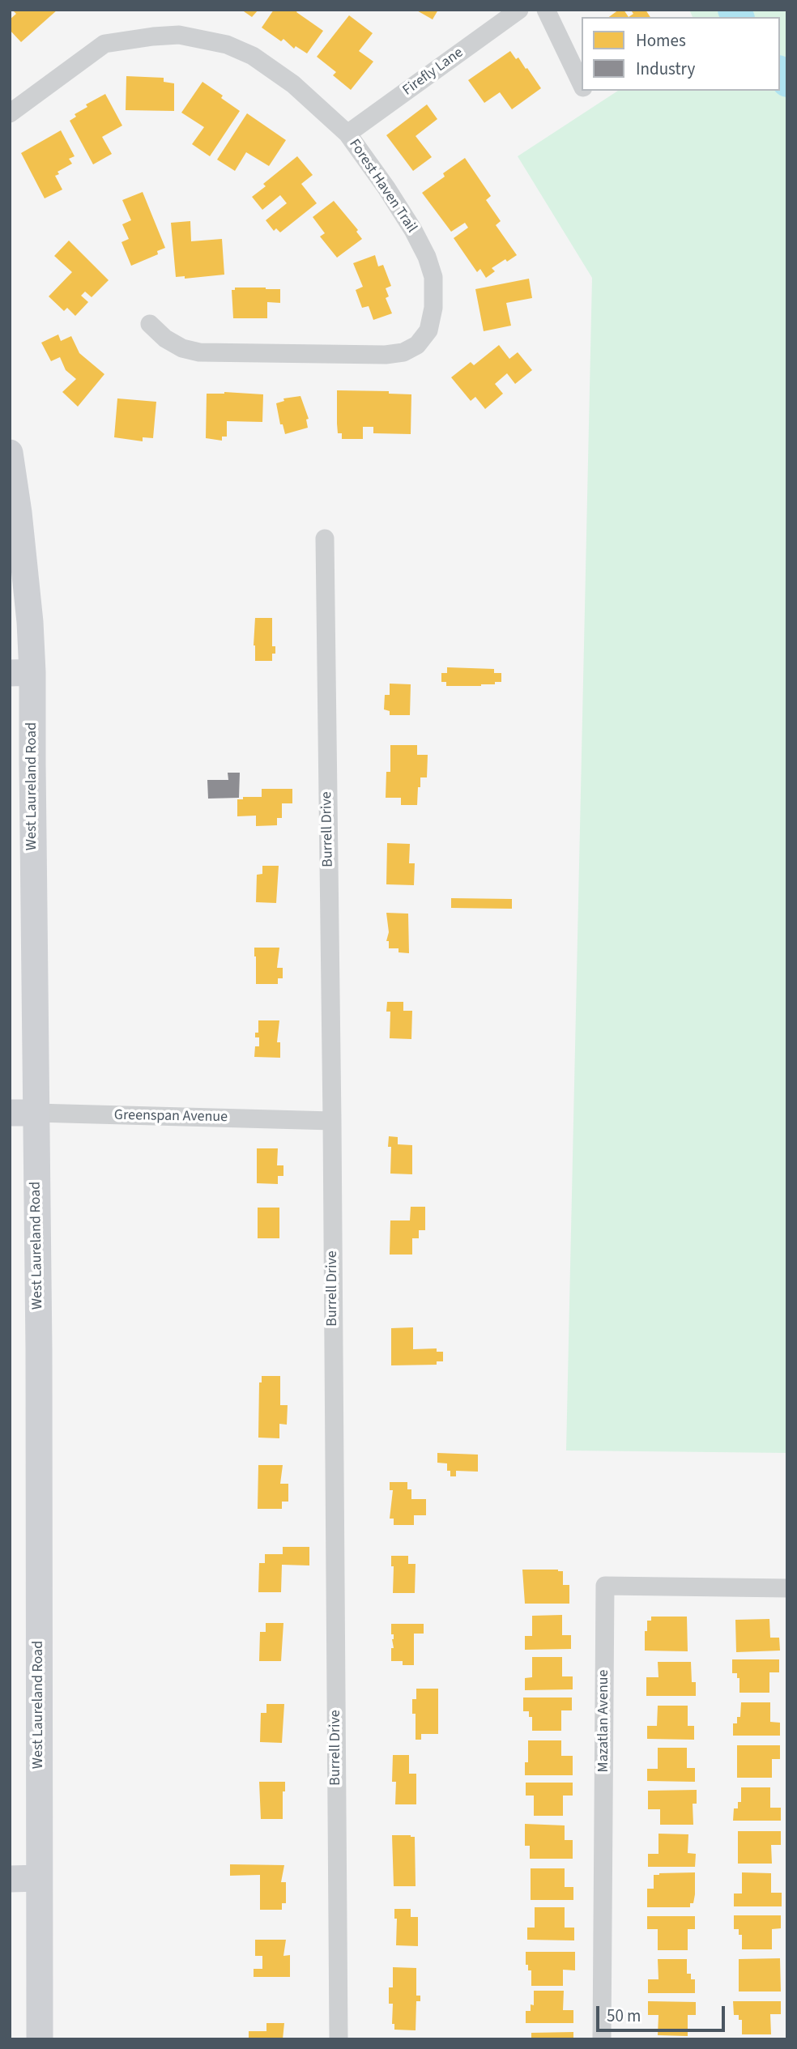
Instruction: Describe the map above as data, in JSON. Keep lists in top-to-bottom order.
{
  "streets": {
    "main road": ["West Laureland Road"],
    "street": [
      "Firefly Lane",
      "Forest Haven Trail",
      "Burrell Drive",
      "Greenspan Avenue",
      "Mazatlan Avenue"
    ]
  },
  "crossings": [
    ["Firefly Lane", "Forest Haven Trail"],
    ["West Laureland Road", "Greenspan Avenue"],
    ["Burrell Drive", "Greenspan Avenue"]
  ],
  "legend": ["Homes", "Industry"],
  "scale_bar": "50 m"
}
